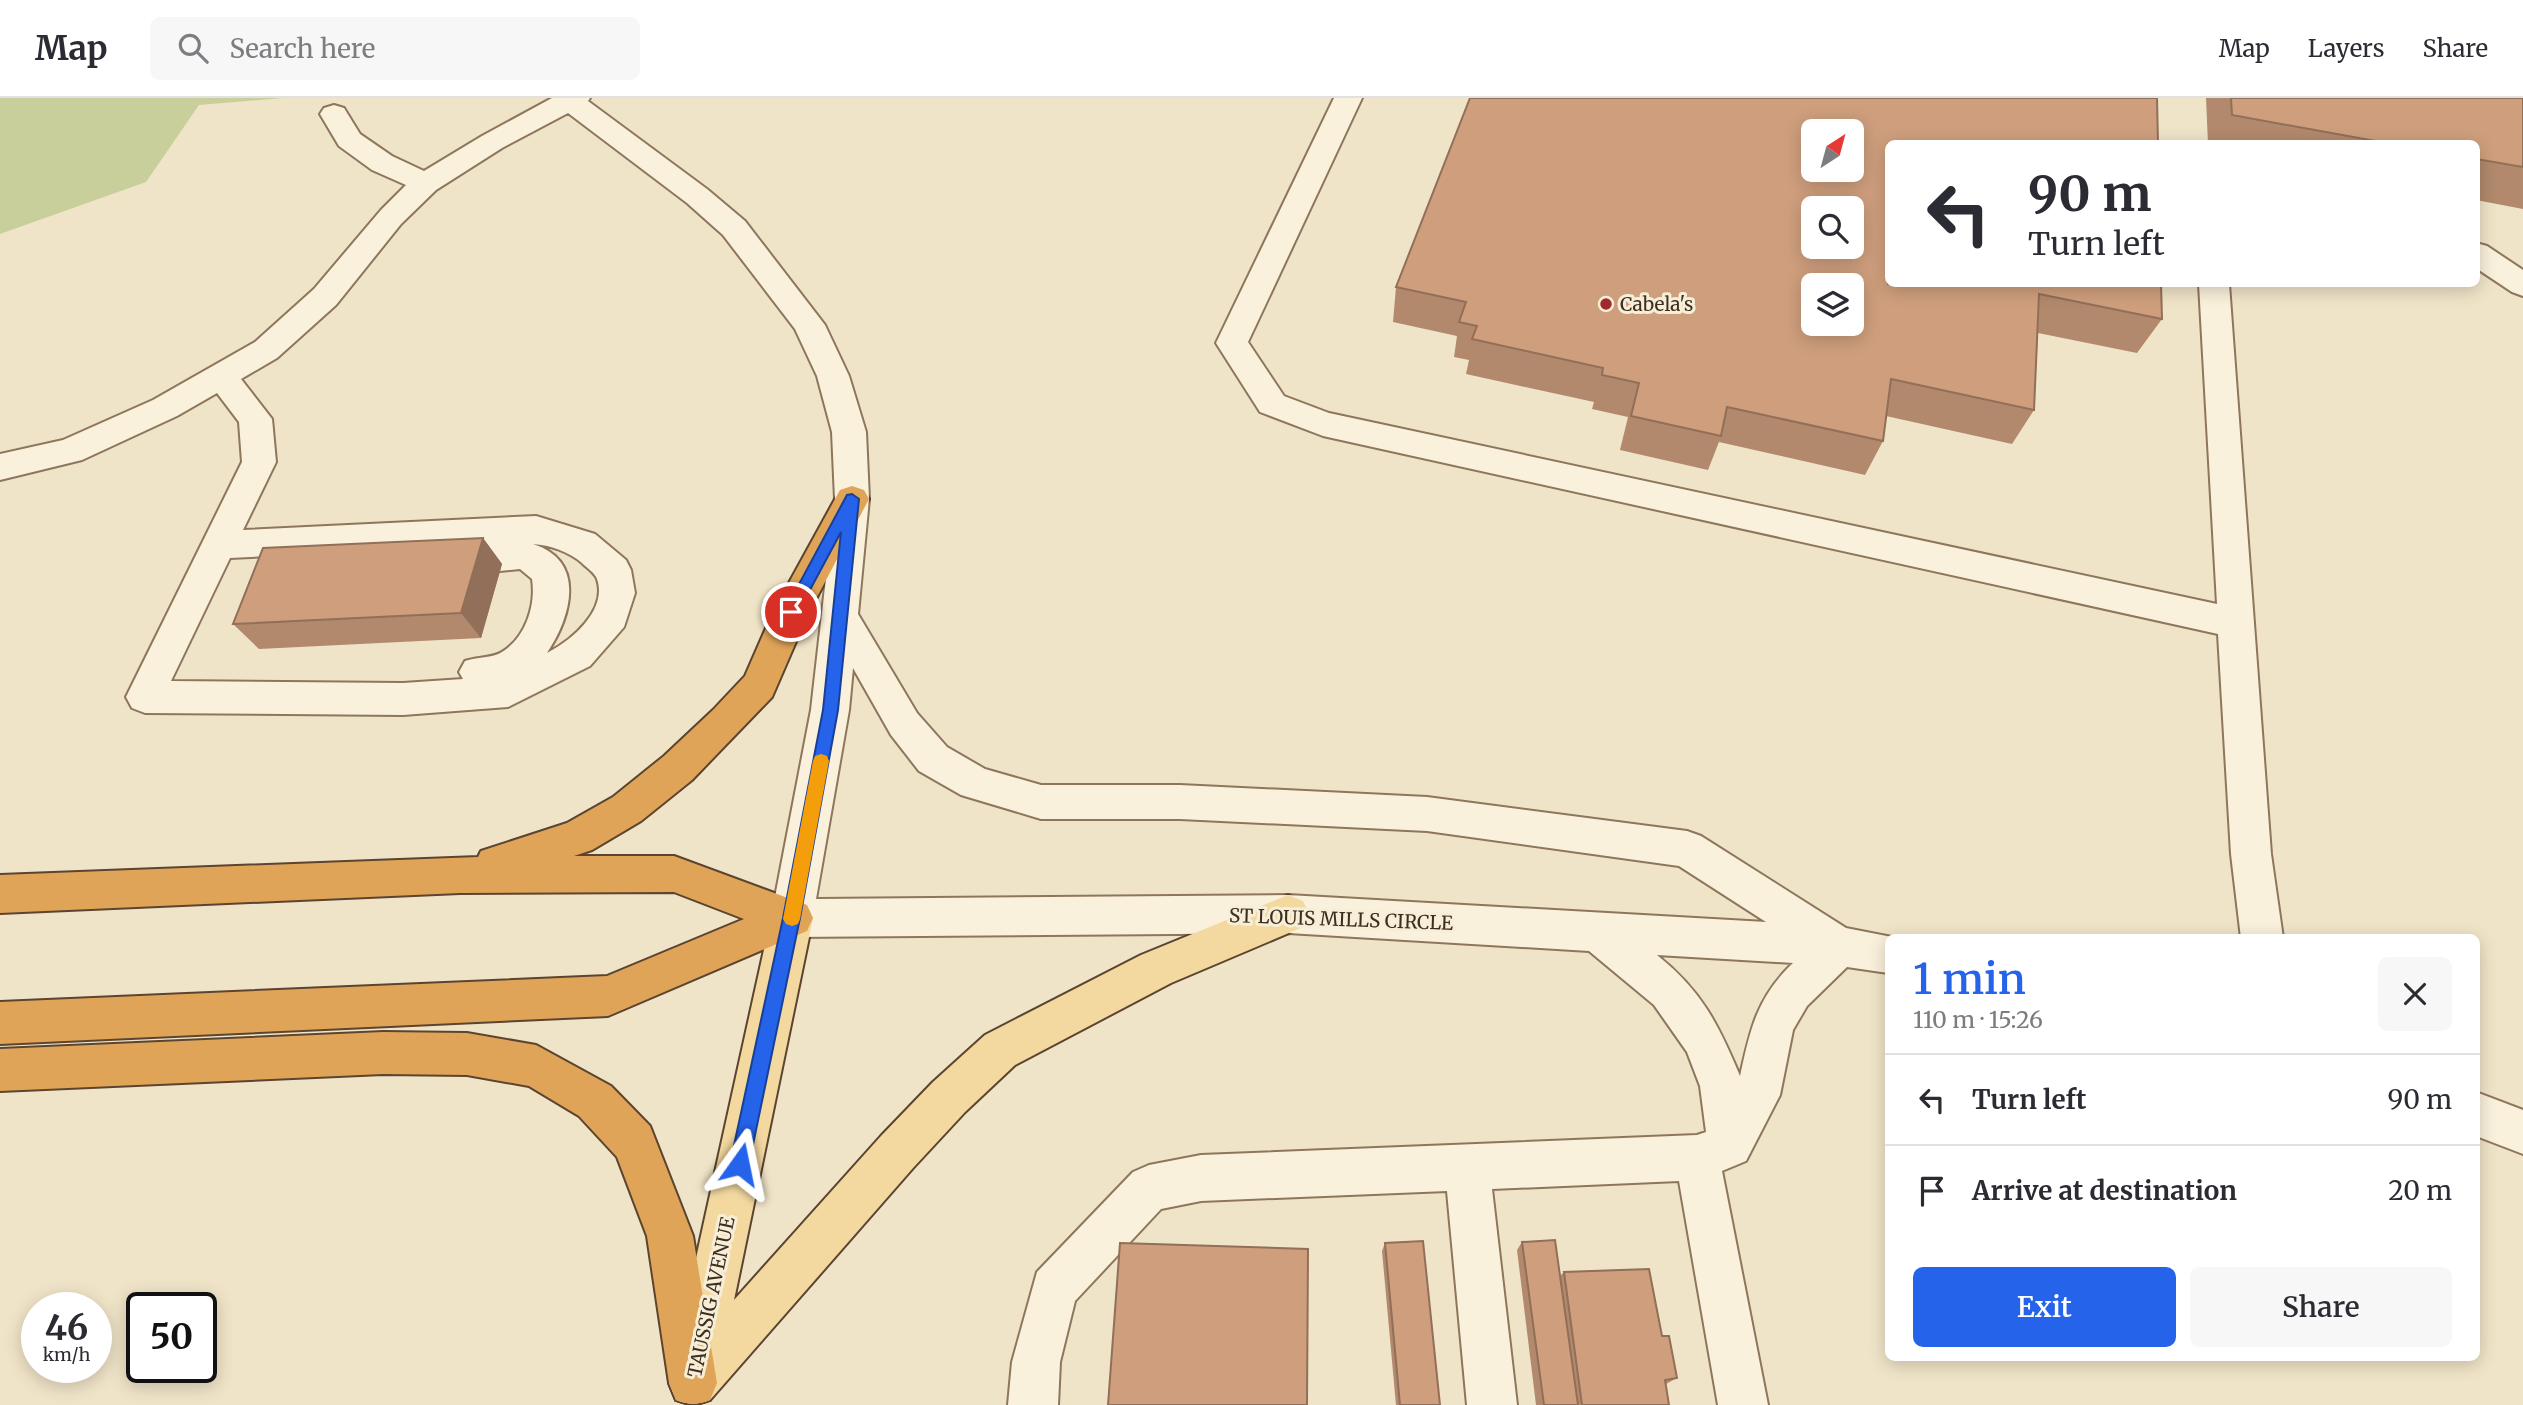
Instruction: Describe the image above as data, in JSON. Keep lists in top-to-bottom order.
{
  "streets": {
    "main road": ["TAUSSIG AVENUE"],
    "street": ["ST LOUIS MILLS CIRCLE"]
  },
  "crossings": [
    ["ST LOUIS MILLS CIRCLE", "TAUSSIG AVENUE"]
  ],
  "places": ["Cabela's"],
  "north": "top right",
  "page": {
    "header": "Map",
    "search": "Search here",
    "nav": ["Map", "Layers", "Share"],
    "turn": ["90 m", "Turn left"],
    "heading": ["1 min", "110 m · 15:26"],
    "list": [
      {
        "name": "Turn left",
        "value": "90 m"
      },
      {
        "name": "Arrive at destination",
        "value": "20 m"
      }
    ],
    "buttons": ["Exit", "Share"],
    "speed": "46 km/h",
    "limit": "50"
  }
}
